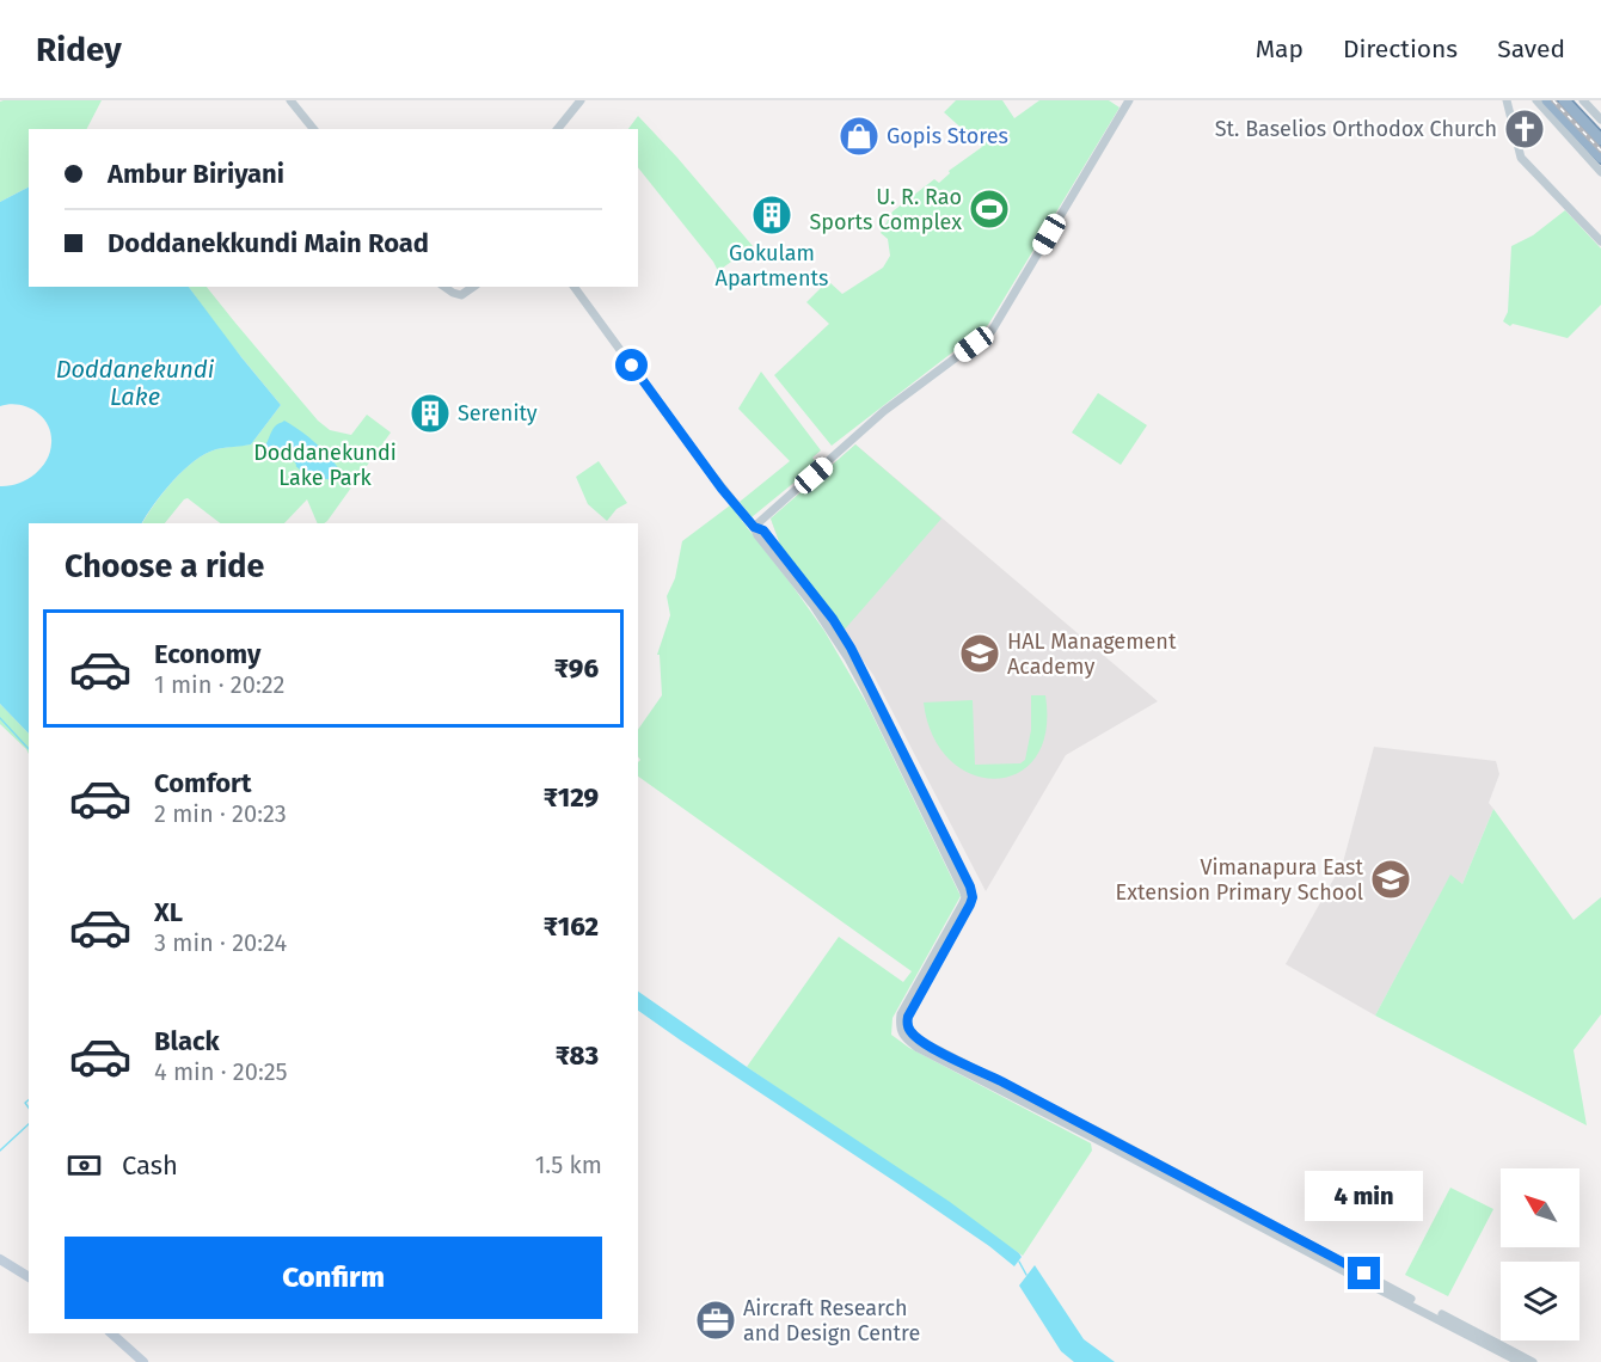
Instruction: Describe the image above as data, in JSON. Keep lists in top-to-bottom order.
{
  "water": ["Doddanekundi Lake"],
  "parks": ["Doddanekundi Lake Park"],
  "places": {
    "church": ["St. Baselios Orthodox Church"],
    "shop": ["Gopis Stores"],
    "sports": ["U. R. Rao Sports Complex"],
    "building": ["Gokulam Apartments", "Serenity"],
    "school or university": ["HAL Management Academy", "Vimanapura East Extension Primary School"],
    "office": ["Aircraft Research and Design Centre"]
  },
  "north": "top left",
  "page": {
    "header": "Ridey",
    "nav": ["Map", "Directions", "Saved"],
    "banner": ["Ambur Biriyani", "Doddanekkundi Main Road"],
    "heading": "Choose a ride",
    "list": [
      {
        "name": "Economy",
        "note": "1 min · 20:22",
        "value": "₹96"
      },
      {
        "name": "Comfort",
        "note": "2 min · 20:23",
        "value": "₹129"
      },
      {
        "name": "XL",
        "note": "3 min · 20:24",
        "value": "₹162"
      },
      {
        "name": "Black",
        "note": "4 min · 20:25",
        "value": "₹83"
      }
    ],
    "pay": ["Cash", "1.5 km"],
    "bubble": "4 min",
    "buttons": "Confirm"
  }
}
